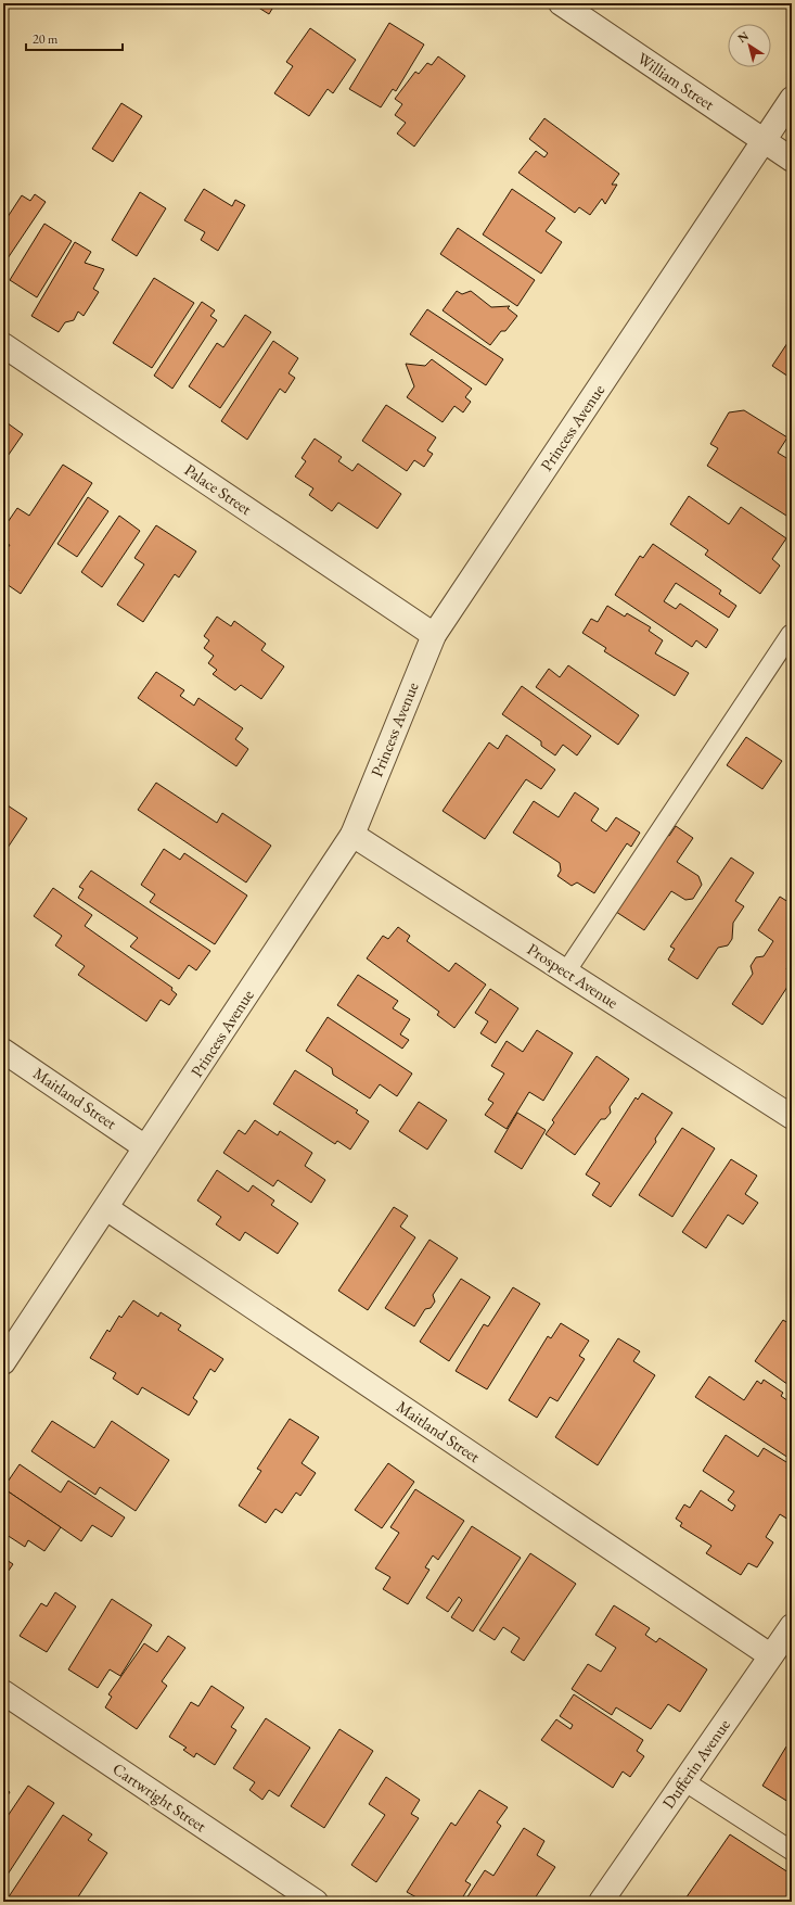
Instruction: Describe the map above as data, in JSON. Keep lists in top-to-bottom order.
{
  "streets": {
    "street": [
      "William Street",
      "Princess Avenue",
      "Palace Street",
      "Prospect Avenue",
      "Maitland Street",
      "Dufferin Avenue",
      "Cartwright Street"
    ]
  },
  "crossings": [
    ["William Street", "Princess Avenue"],
    ["Princess Avenue", "Palace Street"],
    ["Princess Avenue", "Prospect Avenue"],
    ["Princess Avenue", "Maitland Street"],
    ["Maitland Street", "Dufferin Avenue"]
  ],
  "scale_bar": "20 m",
  "north": "top left"
}
